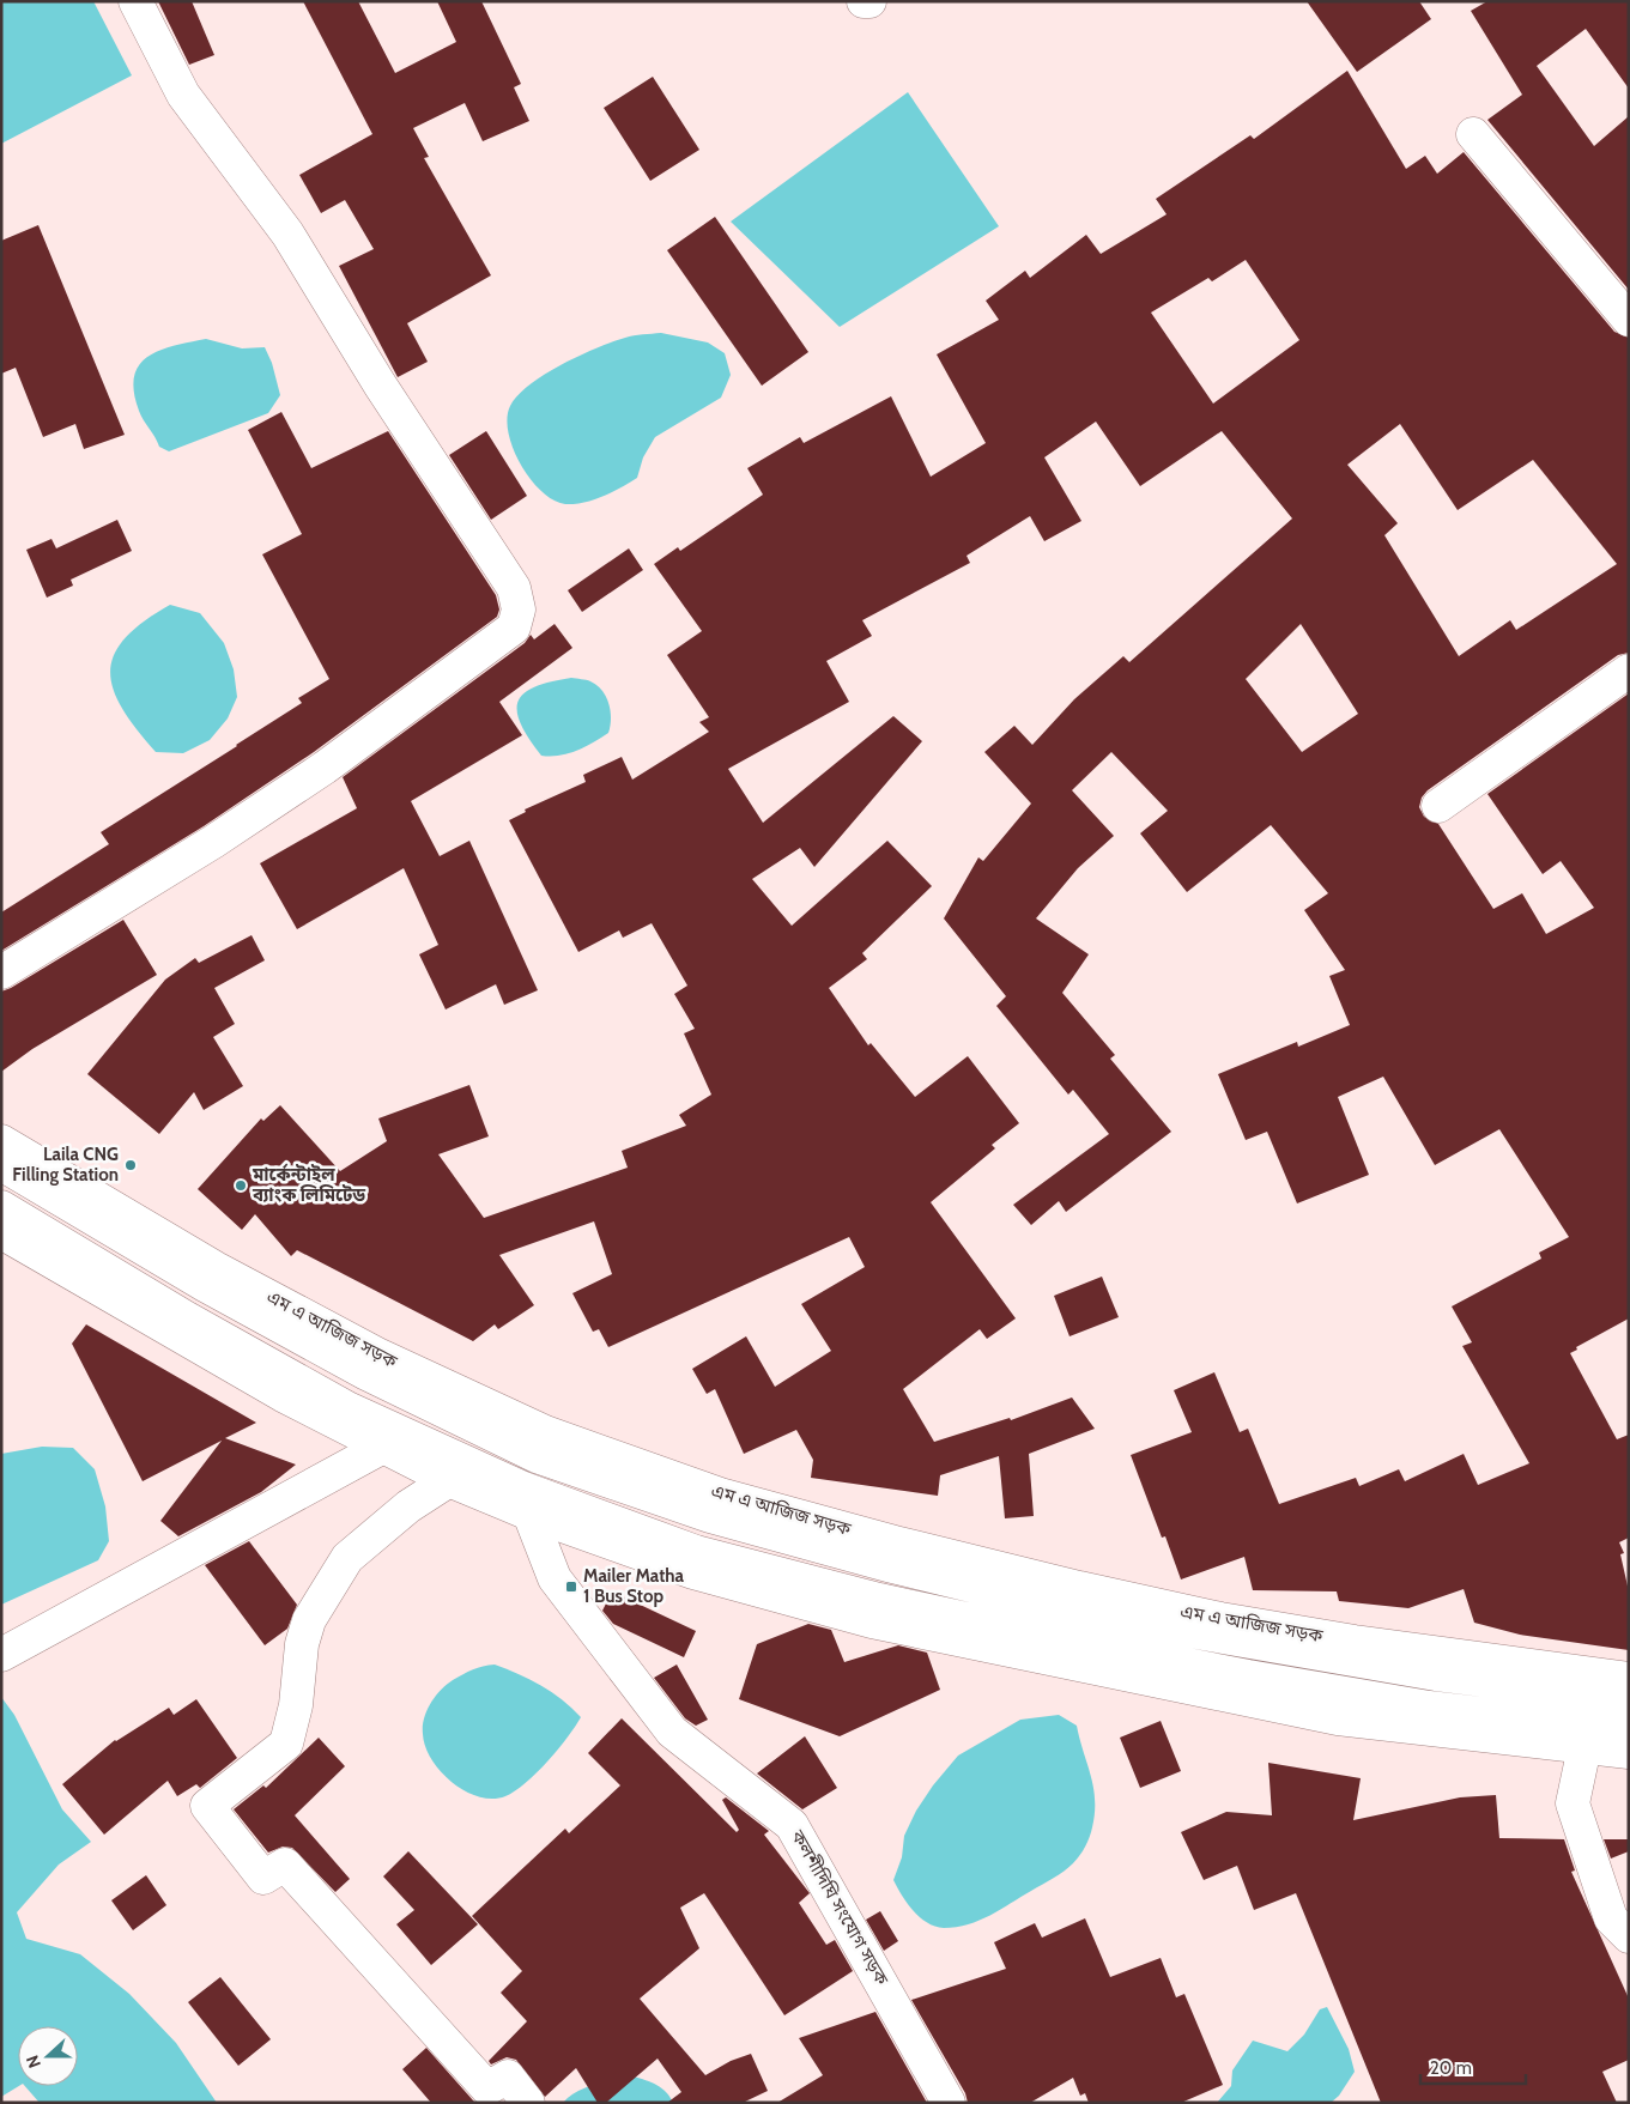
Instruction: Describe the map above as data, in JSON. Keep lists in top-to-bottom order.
{
  "streets": {
    "main road": ["এম এ আজিজ সড়ক", "কলশীদিঘি সংযোগ সড়ক"]
  },
  "places": {
    "other": ["Laila CNG Filling Station", "মার্কেন্টাইল ব্যাংক লিমিটেড"],
    "transit": ["Mailer Matha 1 Bus Stop"]
  },
  "scale_bar": "20 m",
  "north": "left"
}
